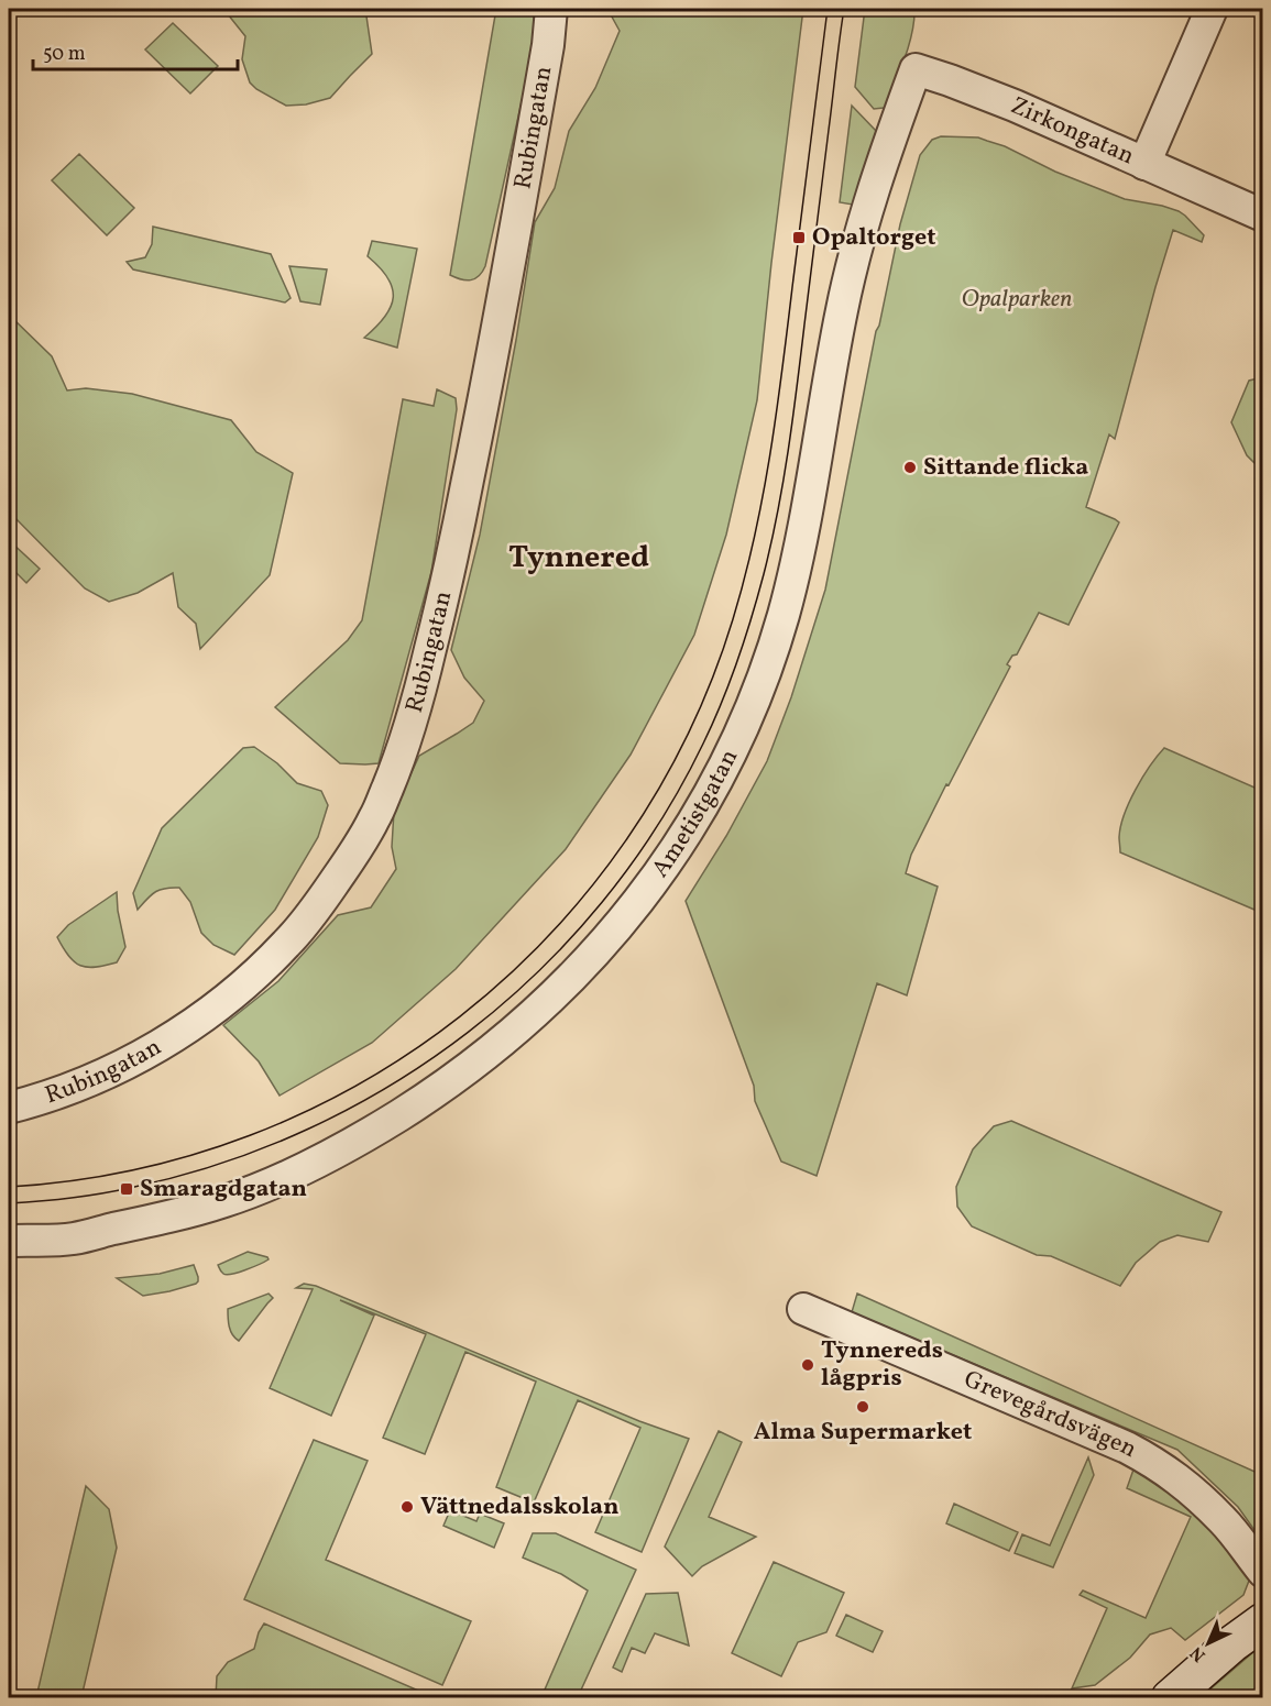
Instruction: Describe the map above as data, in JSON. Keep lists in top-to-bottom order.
{
  "streets": {
    "street": [
      "Rubingatan",
      "Zirkongatan",
      "Ametistgatan",
      "Grevegårdsvägen"
    ]
  },
  "crossings": [
    ["Zirkongatan", "Ametistgatan"]
  ],
  "districts": ["Tynnered"],
  "parks": ["Opalparken"],
  "places": {
    "transit": ["Opaltorget", "Smaragdgatan"],
    "other": [
      "Sittande flicka",
      "Tynnereds lågpris",
      "Alma Supermarket",
      "Vättnedalsskolan"
    ]
  },
  "scale_bar": "50 m",
  "north": "bottom left"
}
